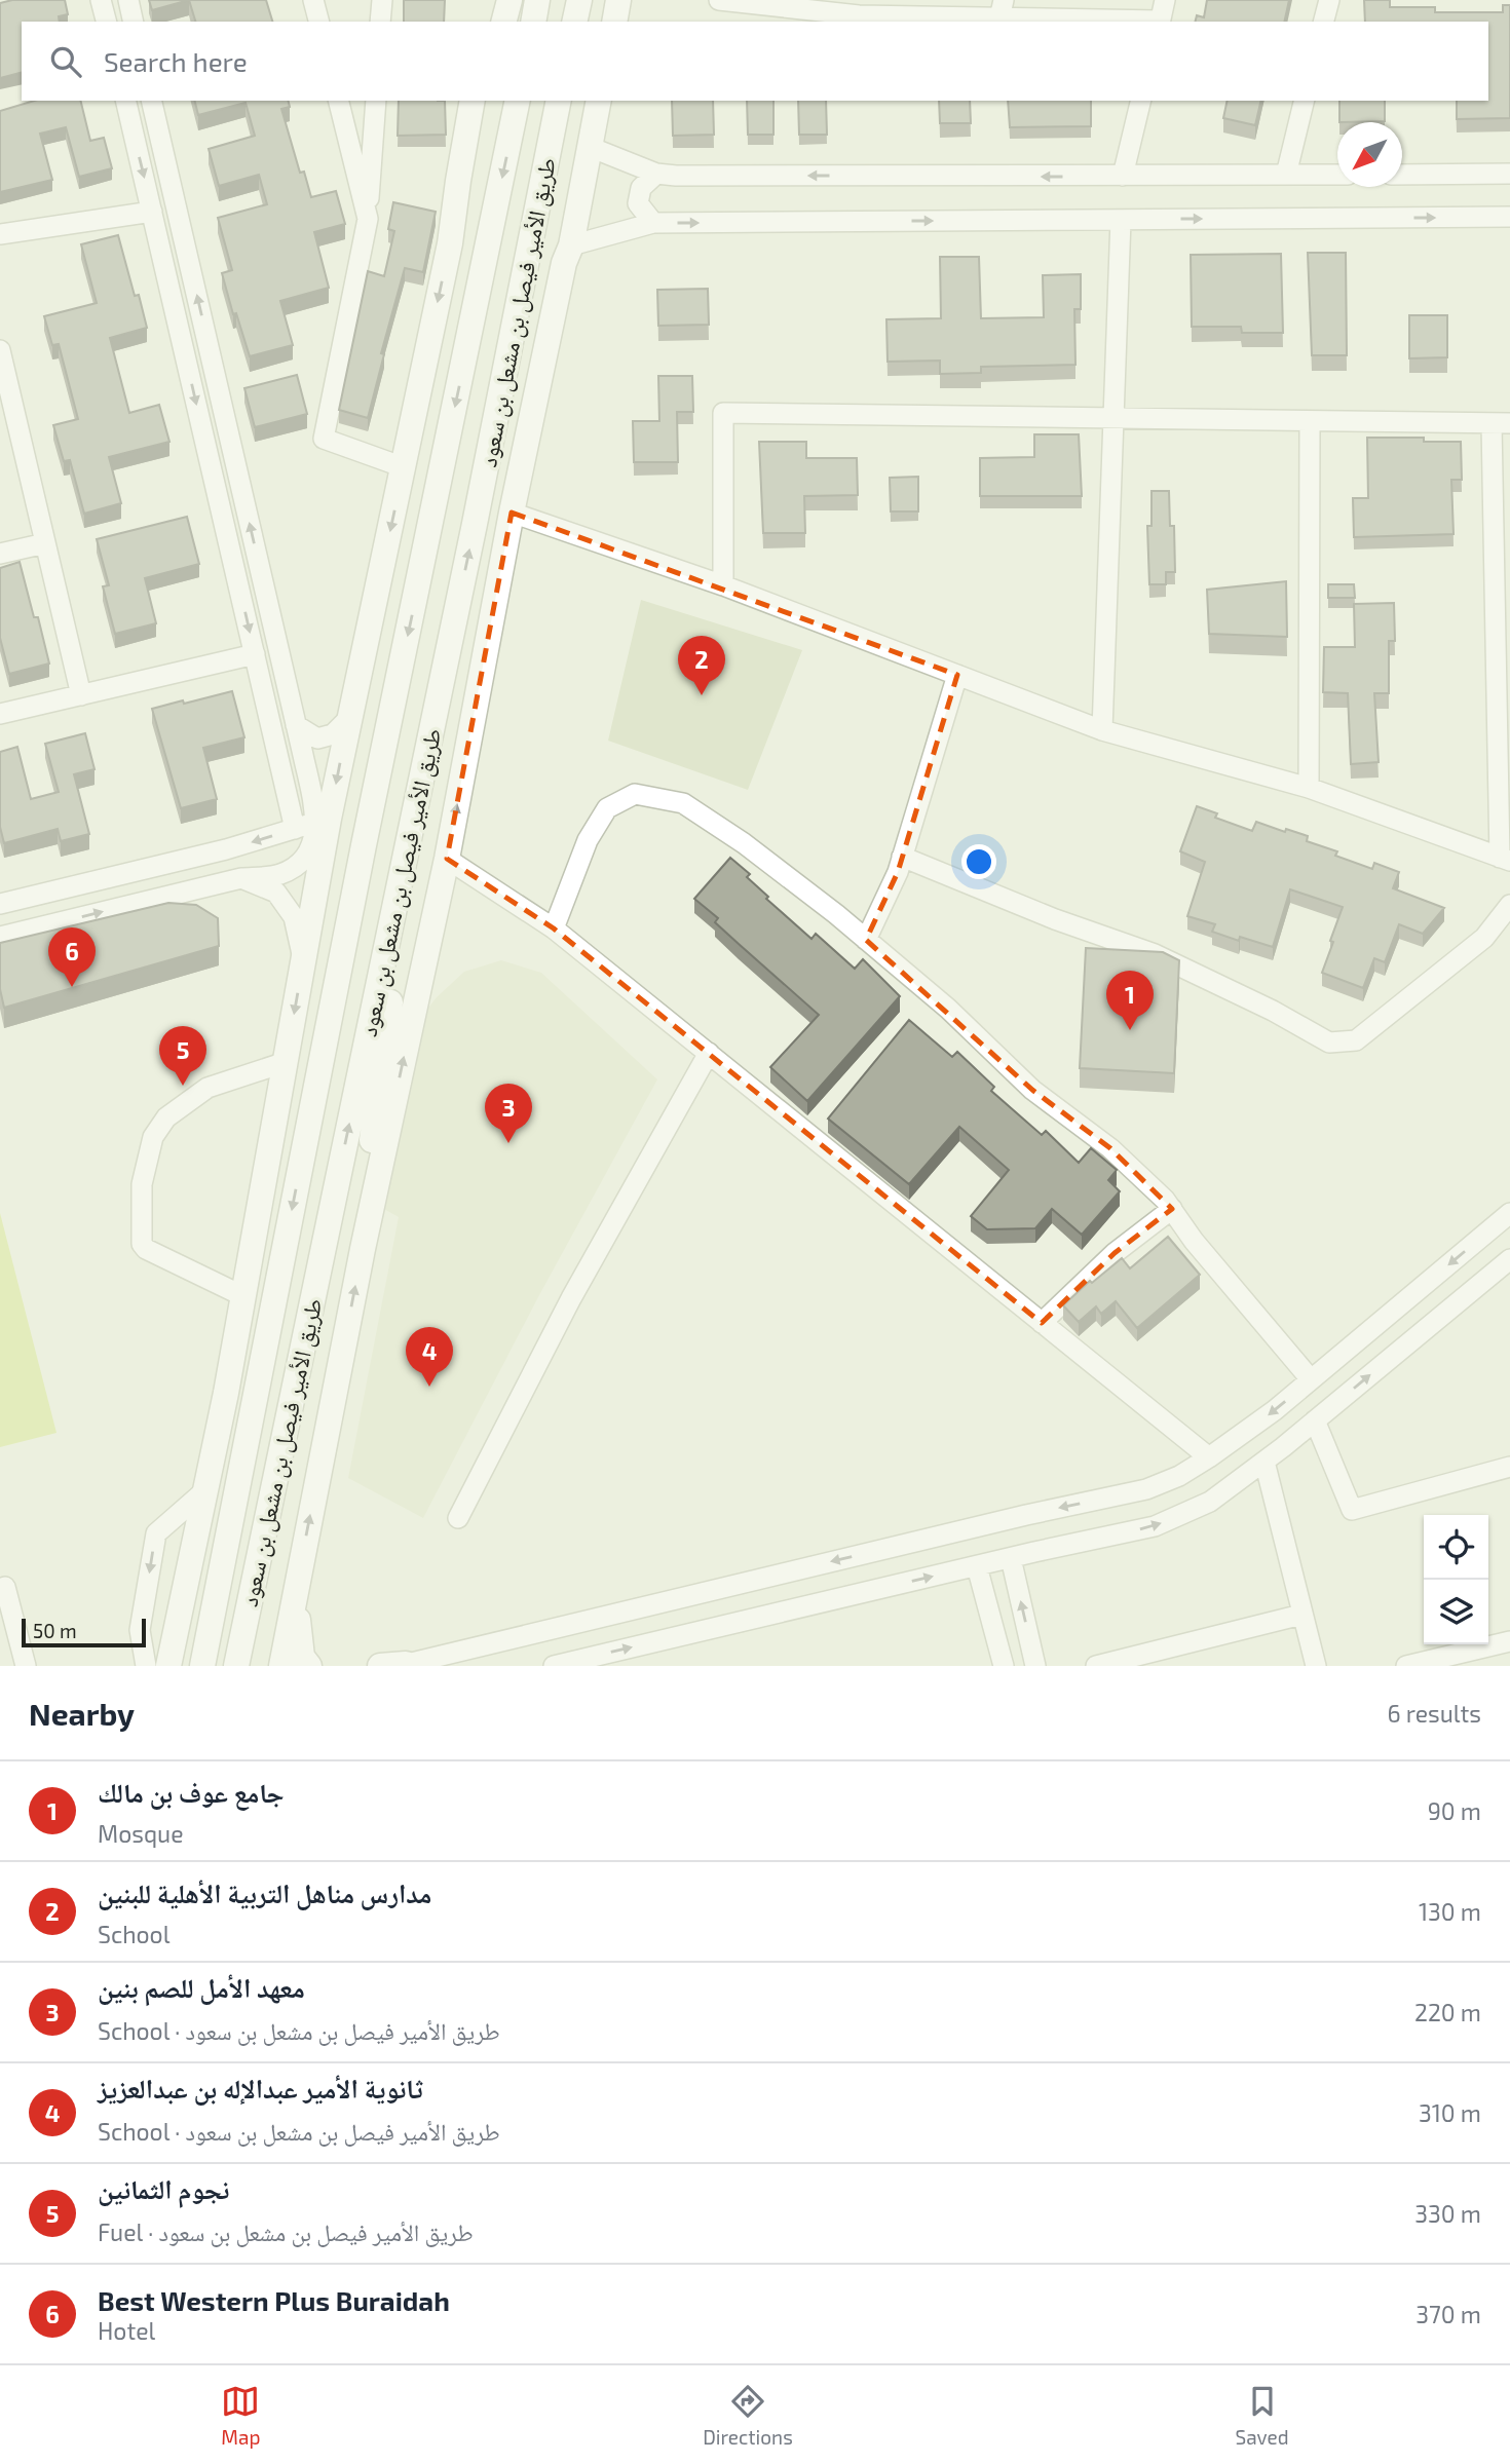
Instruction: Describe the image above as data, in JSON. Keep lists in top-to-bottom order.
{
  "streets": {
    "main road": ["طريق الأمير فيصل بن مشعل بن سعود"]
  },
  "scale_bar": "50 m",
  "north": "bottom left",
  "page": {
    "search": "Search here",
    "pins": [
      "2",
      "6",
      "1",
      "5",
      "3",
      "4"
    ],
    "scale": "50 m",
    "heading": ["Nearby", "6 results"],
    "list": [
      {
        "mark": "1",
        "name": "جامع عوف بن مالك",
        "note": "Mosque",
        "value": "90 m"
      },
      {
        "mark": "2",
        "name": "مدارس مناهل التربية الأهلية للبنين",
        "note": "School",
        "value": "130 m"
      },
      {
        "mark": "3",
        "name": "معهد الأمل للصم بنين",
        "note": "School · طريق الأمير فيصل بن مشعل بن سعود",
        "value": "220 m"
      },
      {
        "mark": "4",
        "name": "ثانوية الأمير عبدالإله بن عبدالعزيز",
        "note": "School · طريق الأمير فيصل بن مشعل بن سعود",
        "value": "310 m"
      },
      {
        "mark": "5",
        "name": "نجوم الثمانين",
        "note": "Fuel · طريق الأمير فيصل بن مشعل بن سعود",
        "value": "330 m"
      },
      {
        "mark": "6",
        "name": "Best Western Plus Buraidah",
        "note": "Hotel",
        "value": "370 m"
      }
    ],
    "nav": ["Map", "Directions", "Saved"]
  }
}
